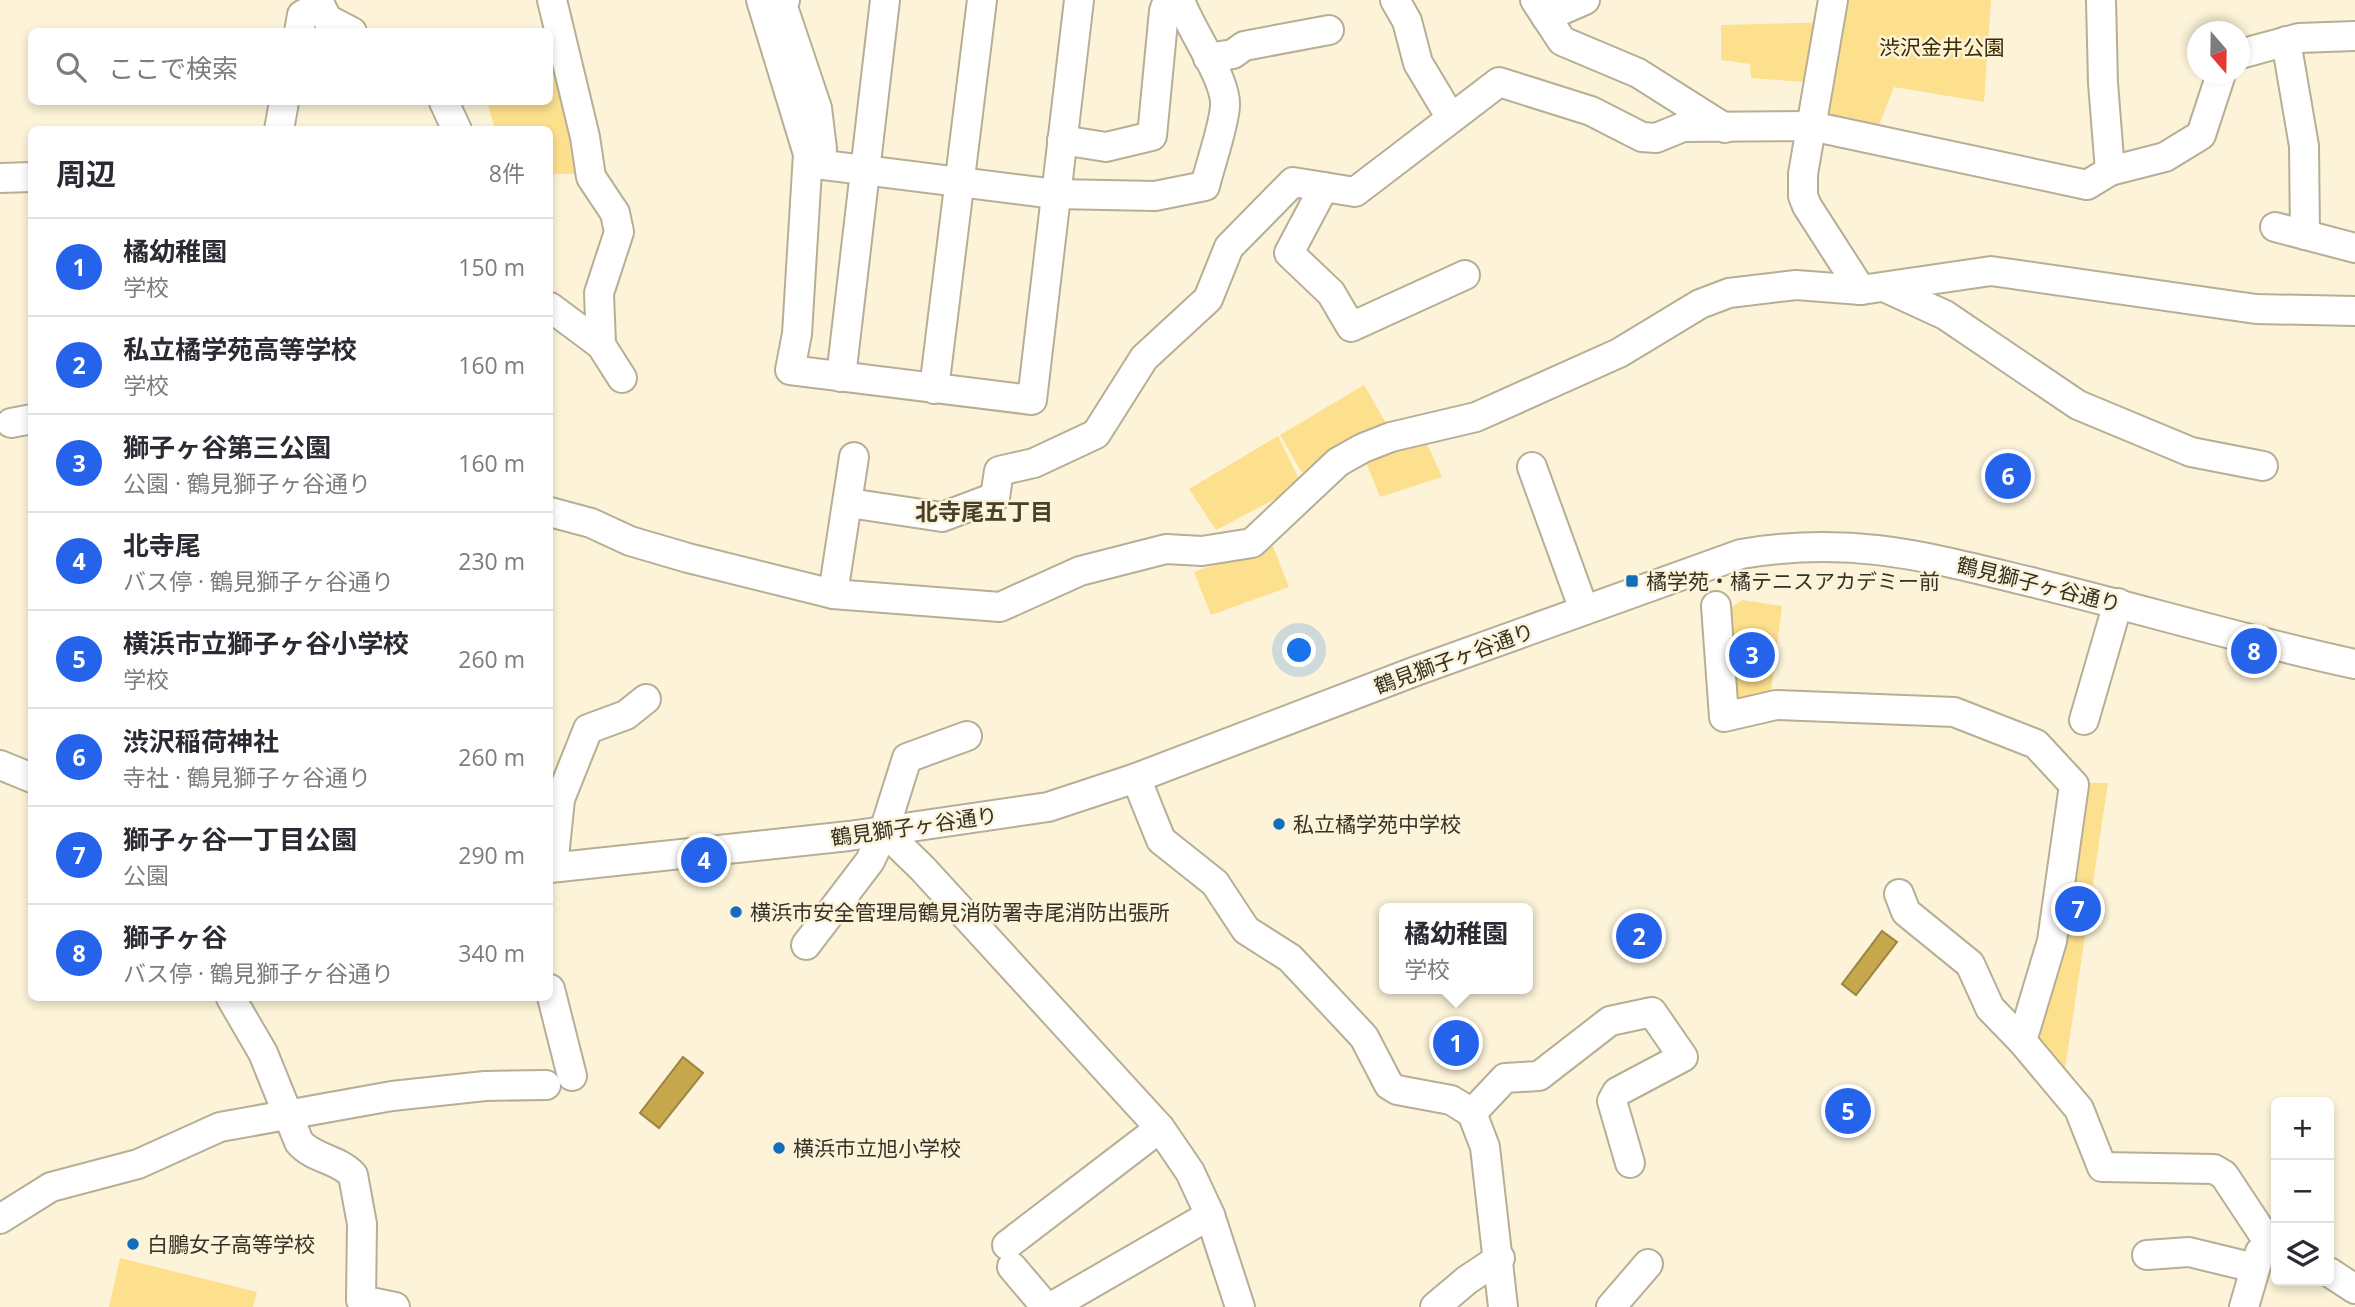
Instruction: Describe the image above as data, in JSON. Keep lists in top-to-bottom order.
{
  "streets": {
    "street": ["鶴見獅子ヶ谷通り"]
  },
  "districts": ["北寺尾五丁目"],
  "parks": ["渋沢金井公園"],
  "places": {
    "transit": ["橘学苑・橘テニスアカデミー前"],
    "other": [
      "私立橘学苑中学校",
      "横浜市安全管理局鶴見消防署寺尾消防出張所",
      "横浜市立旭小学校",
      "白鵬女子高等学校"
    ]
  },
  "north": "bottom",
  "page": {
    "search": "ここで検索",
    "heading": ["周辺", "8件"],
    "list": [
      {
        "mark": "1",
        "name": "橘幼稚園",
        "note": "学校",
        "value": "150 m"
      },
      {
        "mark": "2",
        "name": "私立橘学苑高等学校",
        "note": "学校",
        "value": "160 m"
      },
      {
        "mark": "3",
        "name": "獅子ヶ谷第三公園",
        "note": "公園 · 鶴見獅子ヶ谷通り",
        "value": "160 m"
      },
      {
        "mark": "4",
        "name": "北寺尾",
        "note": "バス停 · 鶴見獅子ヶ谷通り",
        "value": "230 m"
      },
      {
        "mark": "5",
        "name": "横浜市立獅子ヶ谷小学校",
        "note": "学校",
        "value": "260 m"
      },
      {
        "mark": "6",
        "name": "渋沢稲荷神社",
        "note": "寺社 · 鶴見獅子ヶ谷通り",
        "value": "260 m"
      },
      {
        "mark": "7",
        "name": "獅子ヶ谷一丁目公園",
        "note": "公園",
        "value": "290 m"
      },
      {
        "mark": "8",
        "name": "獅子ヶ谷",
        "note": "バス停 · 鶴見獅子ヶ谷通り",
        "value": "340 m"
      }
    ],
    "pins": [
      "6",
      "8",
      "3",
      "4",
      "7",
      "2",
      "1",
      "5"
    ],
    "popup": ["橘幼稚園", "学校"],
    "map_buttons": ["+", "−"]
  }
}
